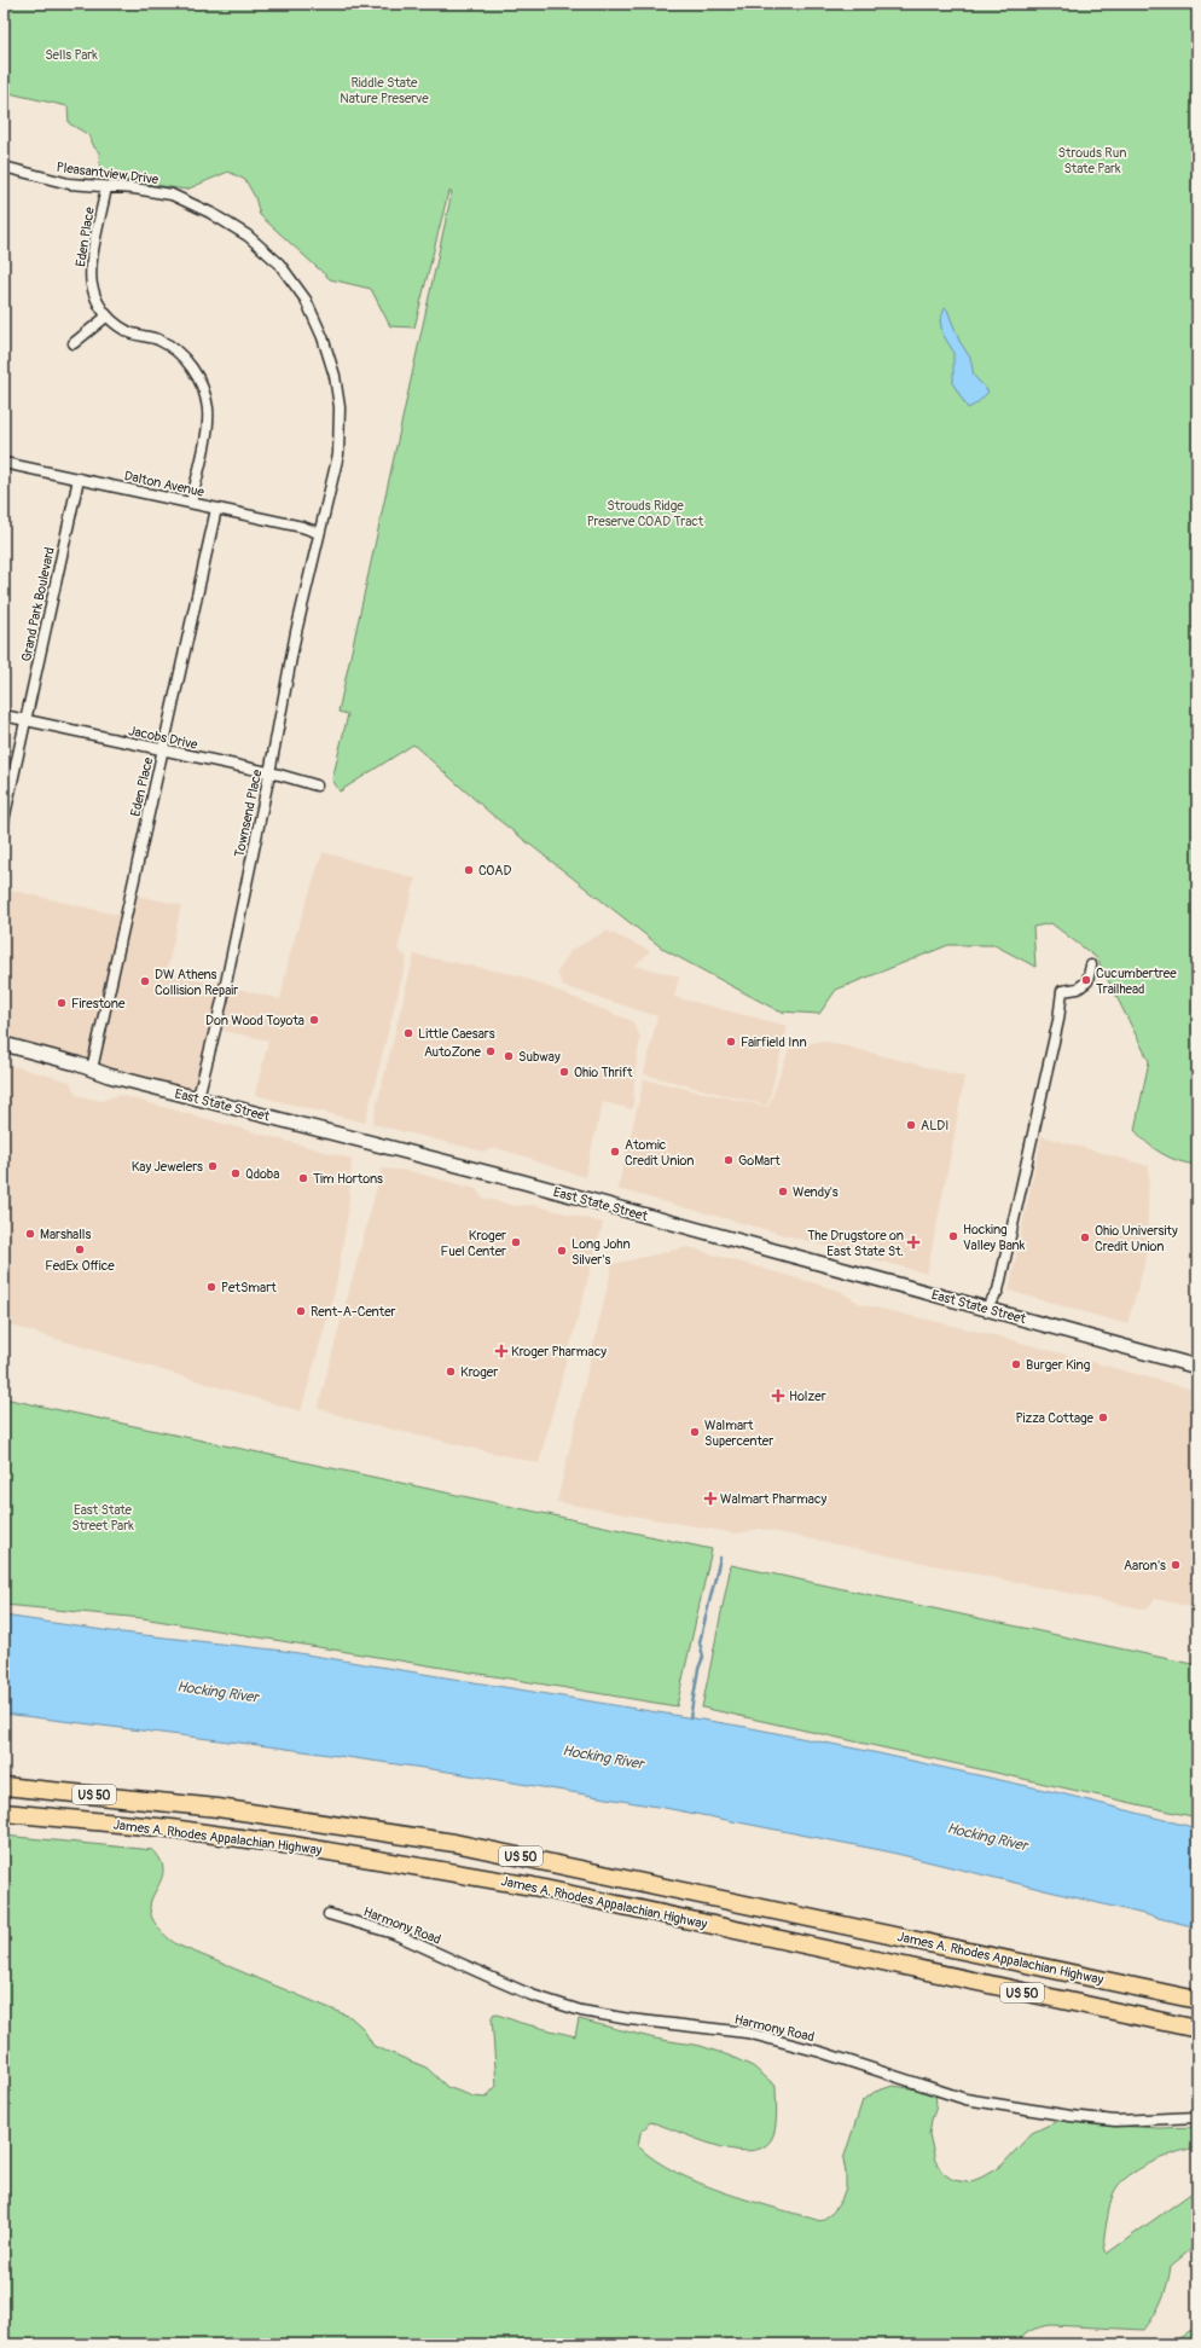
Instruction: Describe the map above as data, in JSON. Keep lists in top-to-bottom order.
{
  "streets": {
    "highway": ["US 50", "James A. Rhodes Appalachian Highway"],
    "main road": ["East State Street"],
    "street": [
      "Pleasantview Drive",
      "Eden Place",
      "Dalton Avenue",
      "Grand Park Boulevard",
      "Jacobs Drive",
      "Townsend Place",
      "Harmony Road"
    ]
  },
  "crossings": [
    ["Pleasantview Drive", "Eden Place"],
    ["Pleasantview Drive", "Dalton Avenue"],
    ["Pleasantview Drive", "Townsend Place"],
    ["Eden Place", "Dalton Avenue"],
    ["Eden Place", "Jacobs Drive"],
    ["Eden Place", "East State Street"],
    ["Dalton Avenue", "Grand Park Boulevard"],
    ["Dalton Avenue", "Townsend Place"],
    ["Grand Park Boulevard", "Jacobs Drive"],
    ["Jacobs Drive", "Townsend Place"],
    ["Townsend Place", "East State Street"]
  ],
  "water": ["Hocking River"],
  "parks": [
    "Sells Park",
    "Riddle State Nature Preserve",
    "Strouds Run State Park",
    "Strouds Ridge Preserve COAD Tract",
    "East State Street Park"
  ],
  "places": {
    "other": [
      "COAD",
      "Cucumbertree Trailhead",
      "DW Athens Collision Repair",
      "Firestone",
      "Don Wood Toyota",
      "Little Caesars",
      "Fairfield Inn",
      "AutoZone",
      "Subway",
      "Ohio Thrift",
      "ALDI",
      "Atomic Credit Union",
      "GoMart",
      "Kay Jewelers",
      "Qdoba",
      "Tim Hortons",
      "Wendy's",
      "Marshalls",
      "Hocking Valley Bank",
      "Ohio University Credit Union",
      "Kroger Fuel Center",
      "FedEx Office",
      "Long John Silver's",
      "PetSmart",
      "Rent-A-Center",
      "Burger King",
      "Kroger",
      "Pizza Cottage",
      "Walmart Supercenter",
      "Aaron's"
    ],
    "health": [
      "The Drugstore on East State St.",
      "Kroger Pharmacy",
      "Holzer",
      "Walmart Pharmacy"
    ]
  }
}
